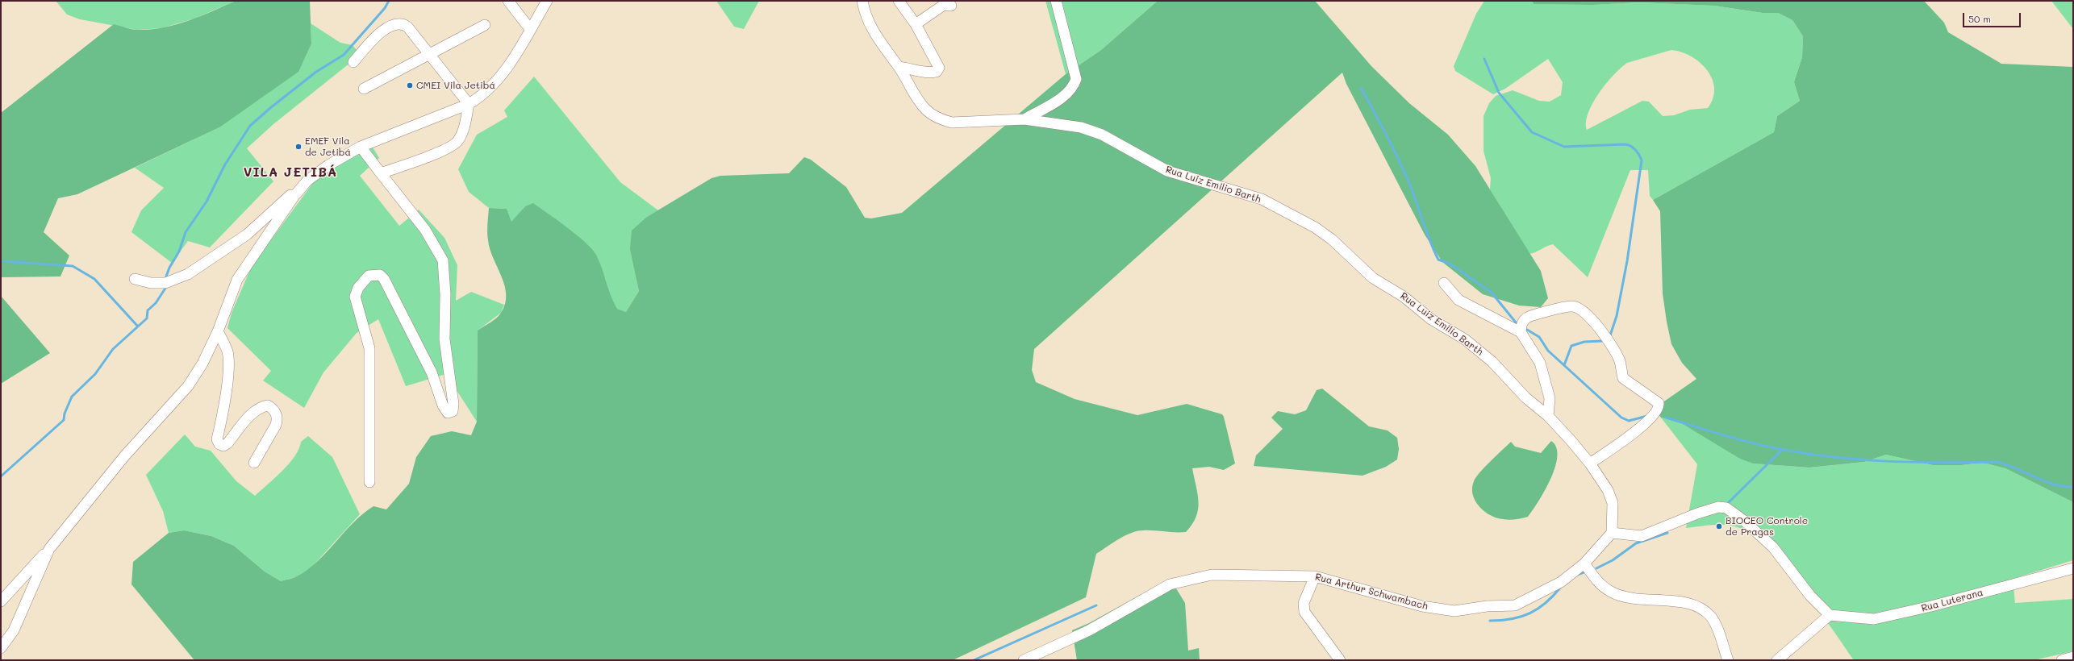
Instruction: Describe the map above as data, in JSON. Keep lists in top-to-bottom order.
{
  "streets": {
    "street": ["Rua Luiz Emilio Barth", "Rua Arthur Schwambach", "Rua Luterana"]
  },
  "districts": ["VILA JETIBÁ"],
  "places": ["CMEI Vila Jetibá", "EMEF Vila de Jetibá", "BIOCEO Controle de Pragas"],
  "scale_bar": "50 m"
}
